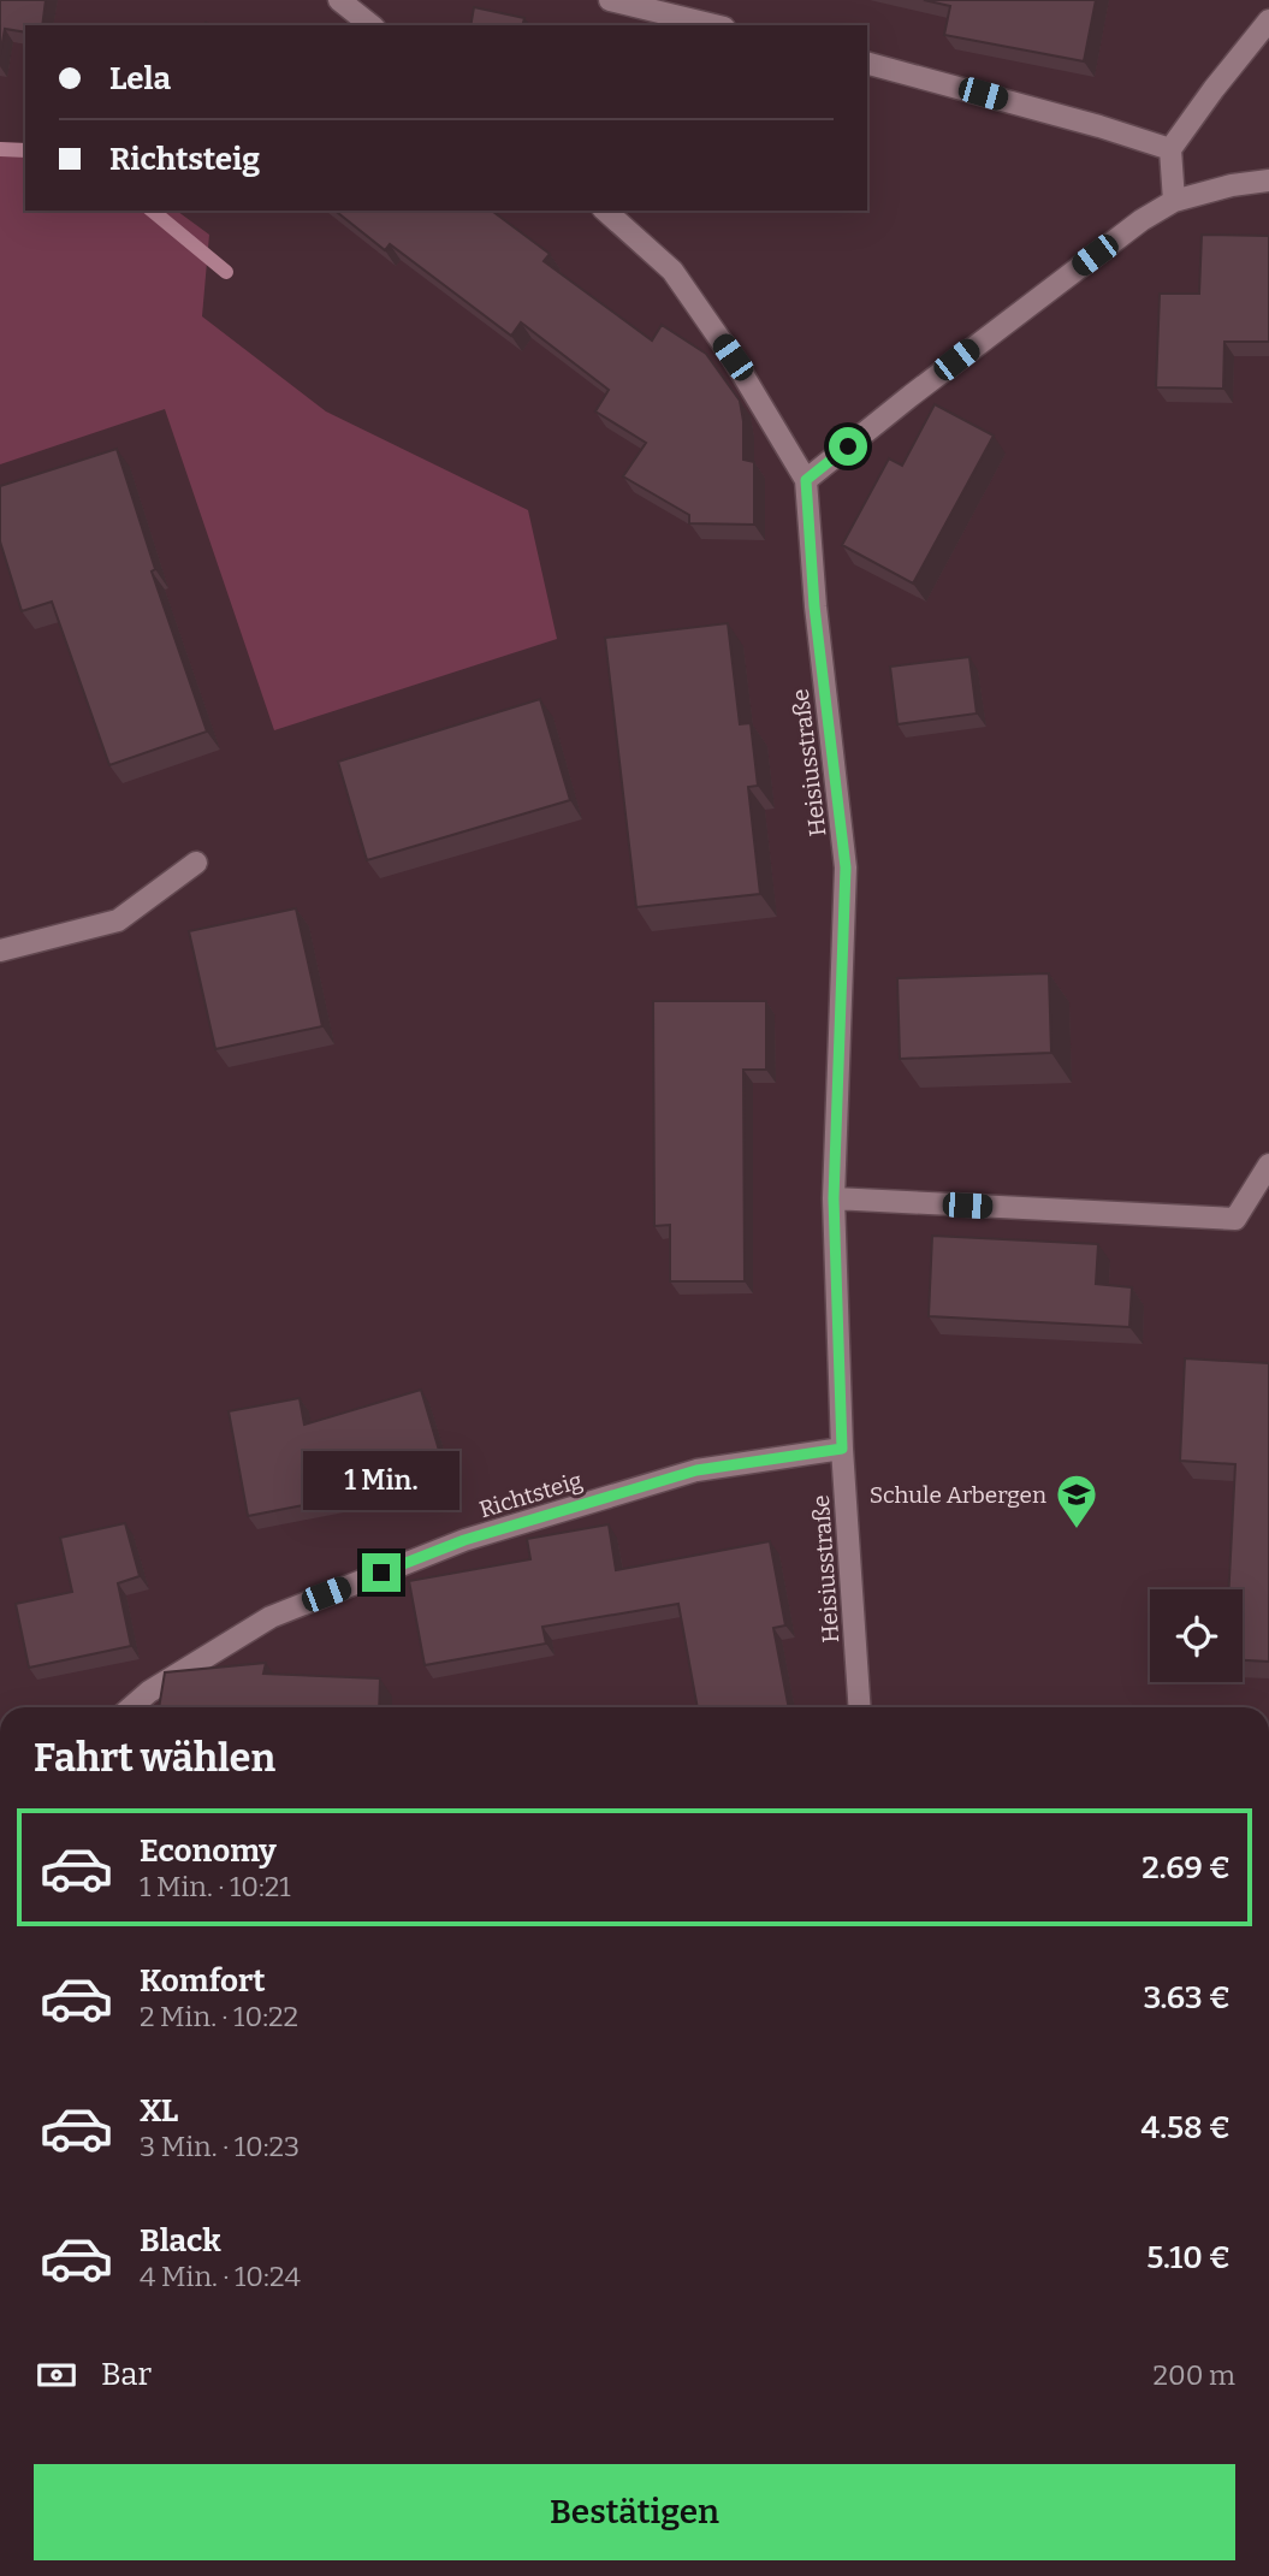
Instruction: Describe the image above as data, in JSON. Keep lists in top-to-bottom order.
{
  "streets": {
    "street": ["Heisiusstraße", "Richtsteig"]
  },
  "crossings": [
    ["Heisiusstraße", "Richtsteig"]
  ],
  "places": {
    "school or university": ["Schule Arbergen"]
  },
  "page": {
    "banner": ["Lela", "Richtsteig"],
    "bubble": "1 Min.",
    "heading": "Fahrt wählen",
    "list": [
      {
        "name": "Economy",
        "note": "1 Min. · 10:21",
        "value": "2.69 €"
      },
      {
        "name": "Komfort",
        "note": "2 Min. · 10:22",
        "value": "3.63 €"
      },
      {
        "name": "XL",
        "note": "3 Min. · 10:23",
        "value": "4.58 €"
      },
      {
        "name": "Black",
        "note": "4 Min. · 10:24",
        "value": "5.10 €"
      }
    ],
    "pay": ["Bar", "200 m"],
    "buttons": "Bestätigen"
  }
}
